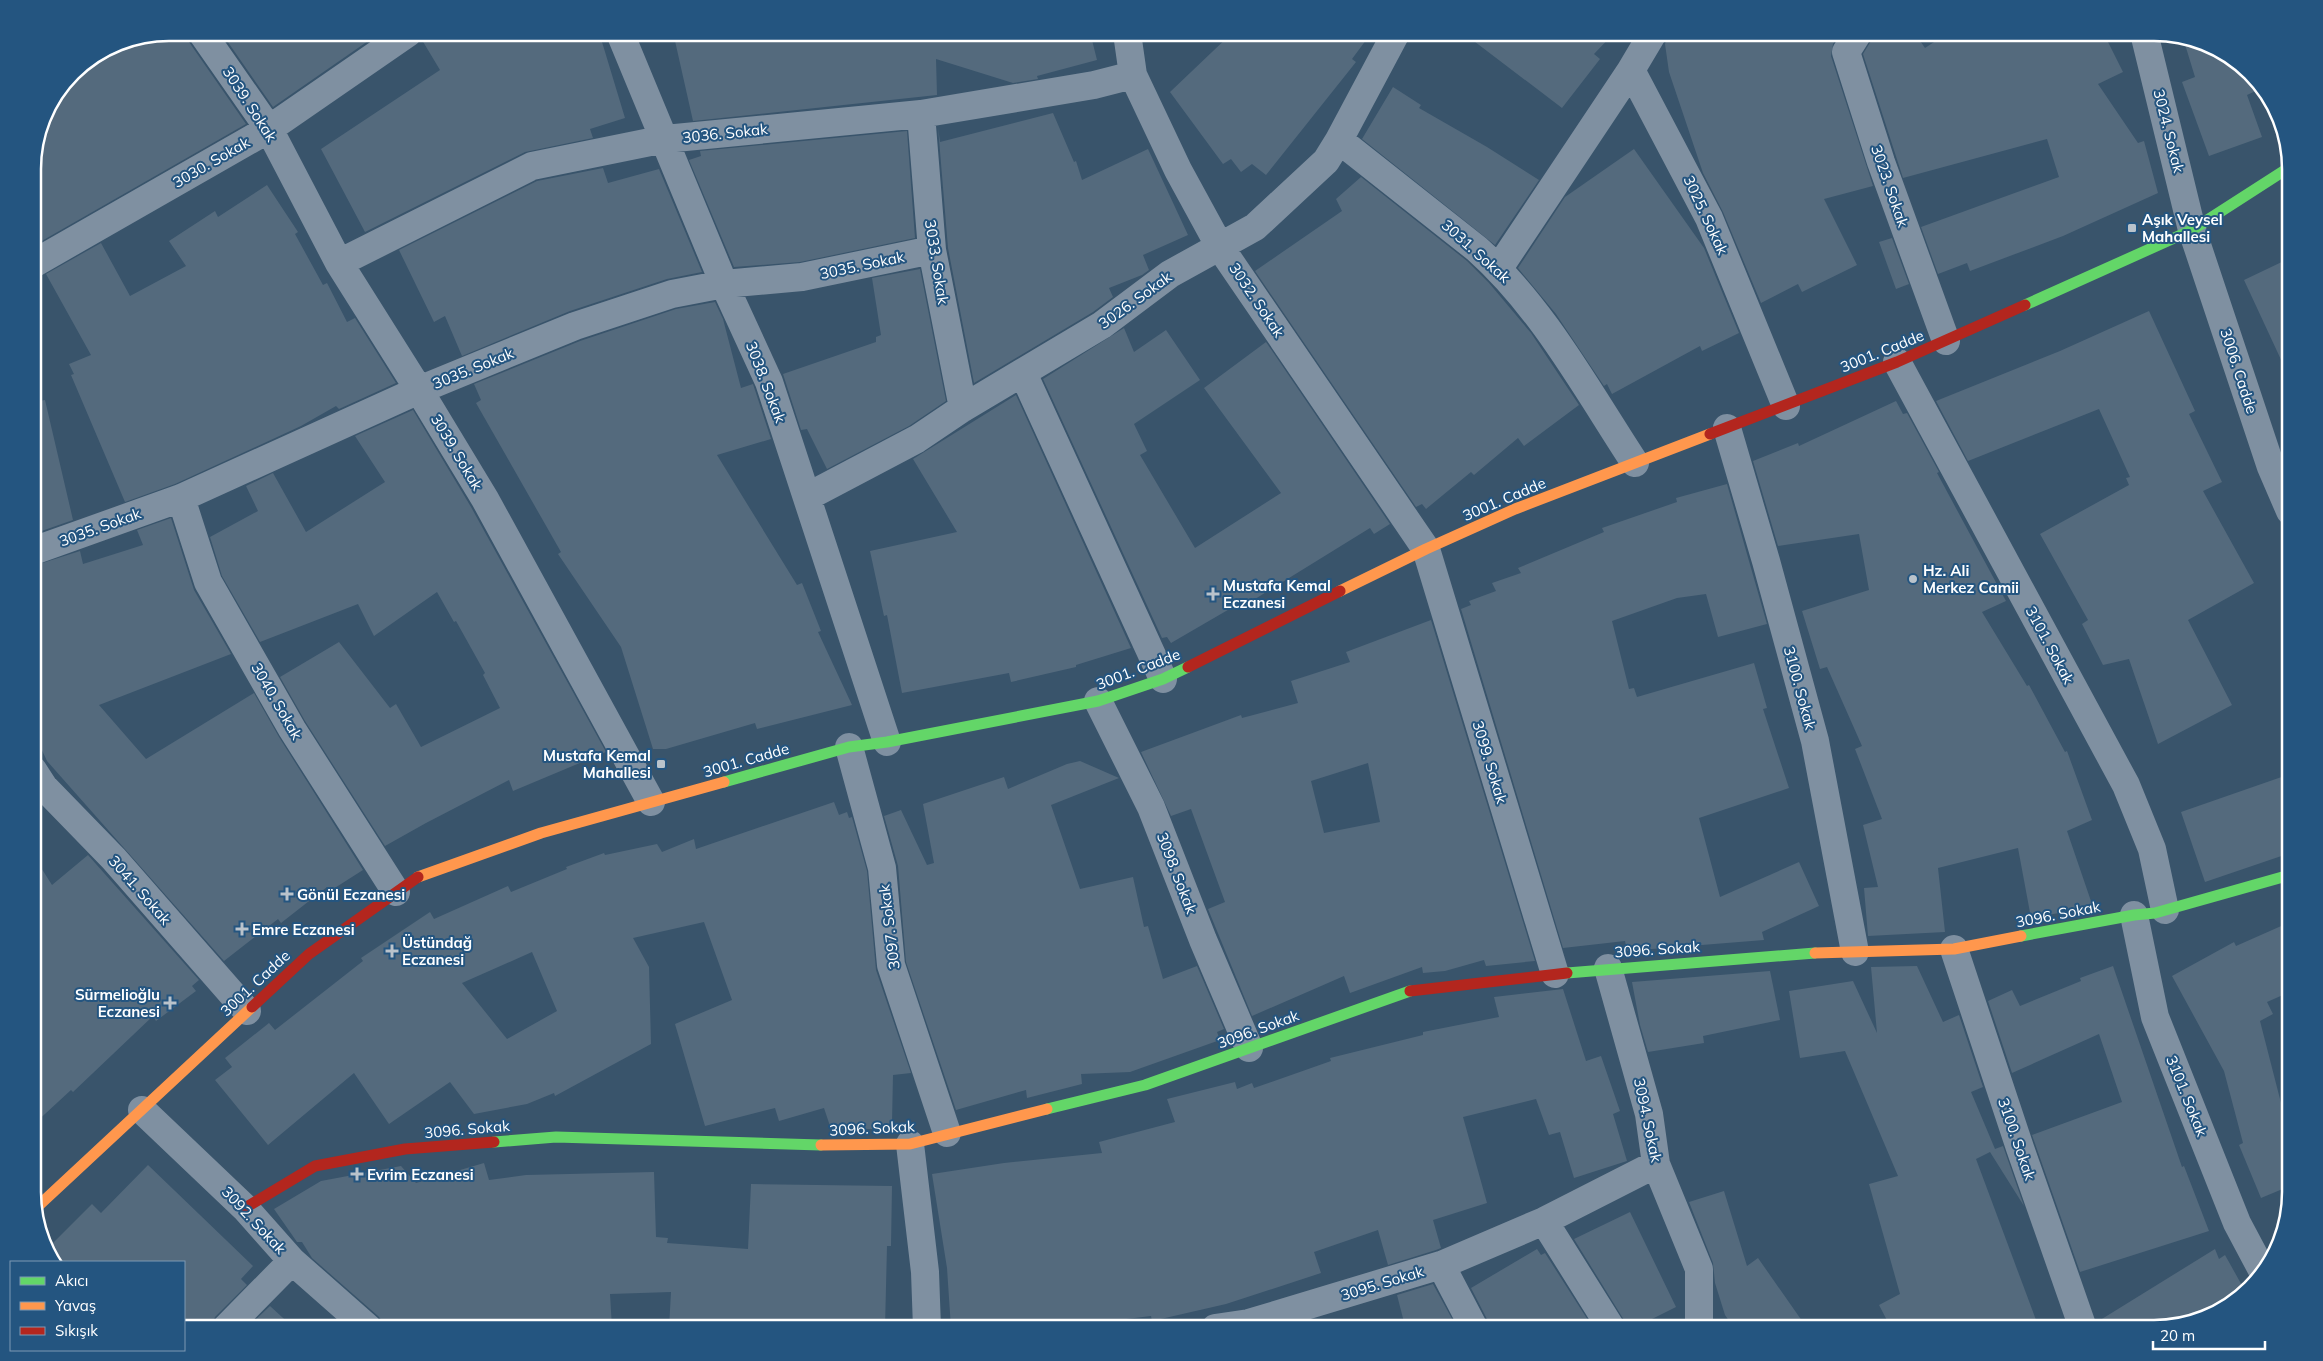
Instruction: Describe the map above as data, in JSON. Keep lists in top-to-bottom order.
{
  "streets": {
    "street": [
      "3039. Sokak",
      "3024. Sokak",
      "3036. Sokak",
      "3030. Sokak",
      "3023. Sokak",
      "3025. Sokak",
      "3031. Sokak",
      "3033. Sokak",
      "3035. Sokak",
      "3026. Sokak",
      "3032. Sokak",
      "3001. Cadde",
      "3006. Cadde",
      "3038. Sokak",
      "3101. Sokak",
      "3100. Sokak",
      "3040. Sokak",
      "3099. Sokak",
      "3098. Sokak",
      "3041. Sokak",
      "3096. Sokak",
      "3097. Sokak",
      "3094. Sokak",
      "3092. Sokak",
      "3095. Sokak"
    ]
  },
  "crossings": [
    ["3039. Sokak", "3036. Sokak"],
    ["3039. Sokak", "3030. Sokak"],
    ["3039. Sokak", "3035. Sokak"],
    ["3039. Sokak", "3001. Cadde"],
    ["3024. Sokak", "3001. Cadde"],
    ["3024. Sokak", "3006. Cadde"],
    ["3036. Sokak", "3033. Sokak"],
    ["3036. Sokak", "3032. Sokak"],
    ["3036. Sokak", "3038. Sokak"],
    ["3023. Sokak", "3001. Cadde"],
    ["3025. Sokak", "3001. Cadde"],
    ["3031. Sokak", "3026. Sokak"],
    ["3031. Sokak", "3001. Cadde"],
    ["3033. Sokak", "3035. Sokak"],
    ["3033. Sokak", "3026. Sokak"],
    ["3035. Sokak", "3038. Sokak"],
    ["3035. Sokak", "3040. Sokak"],
    ["3026. Sokak", "3032. Sokak"],
    ["3026. Sokak", "3038. Sokak"],
    ["3032. Sokak", "3001. Cadde"],
    ["3032. Sokak", "3099. Sokak"],
    ["3001. Cadde", "3006. Cadde"],
    ["3001. Cadde", "3038. Sokak"],
    ["3001. Cadde", "3101. Sokak"],
    ["3001. Cadde", "3100. Sokak"],
    ["3001. Cadde", "3040. Sokak"],
    ["3001. Cadde", "3099. Sokak"],
    ["3001. Cadde", "3098. Sokak"],
    ["3001. Cadde", "3041. Sokak"],
    ["3001. Cadde", "3097. Sokak"],
    ["3001. Cadde", "3092. Sokak"],
    ["3101. Sokak", "3096. Sokak"],
    ["3100. Sokak", "3096. Sokak"],
    ["3099. Sokak", "3096. Sokak"],
    ["3098. Sokak", "3096. Sokak"],
    ["3096. Sokak", "3097. Sokak"],
    ["3096. Sokak", "3094. Sokak"],
    ["3096. Sokak", "3092. Sokak"],
    ["3094. Sokak", "3095. Sokak"]
  ],
  "places": {
    "transit": ["Aşık Veysel Mahallesi", "Mustafa Kemal Mahallesi"],
    "other": ["Hz. Ali Merkez Camii"],
    "health": [
      "Mustafa Kemal Eczanesi",
      "Gönül Eczanesi",
      "Emre Eczanesi",
      "Üstündağ Eczanesi",
      "Sürmelioğlu Eczanesi",
      "Evrim Eczanesi"
    ]
  },
  "legend": ["Akıcı", "Yavaş", "Sıkışık"],
  "scale_bar": "20 m"
}
